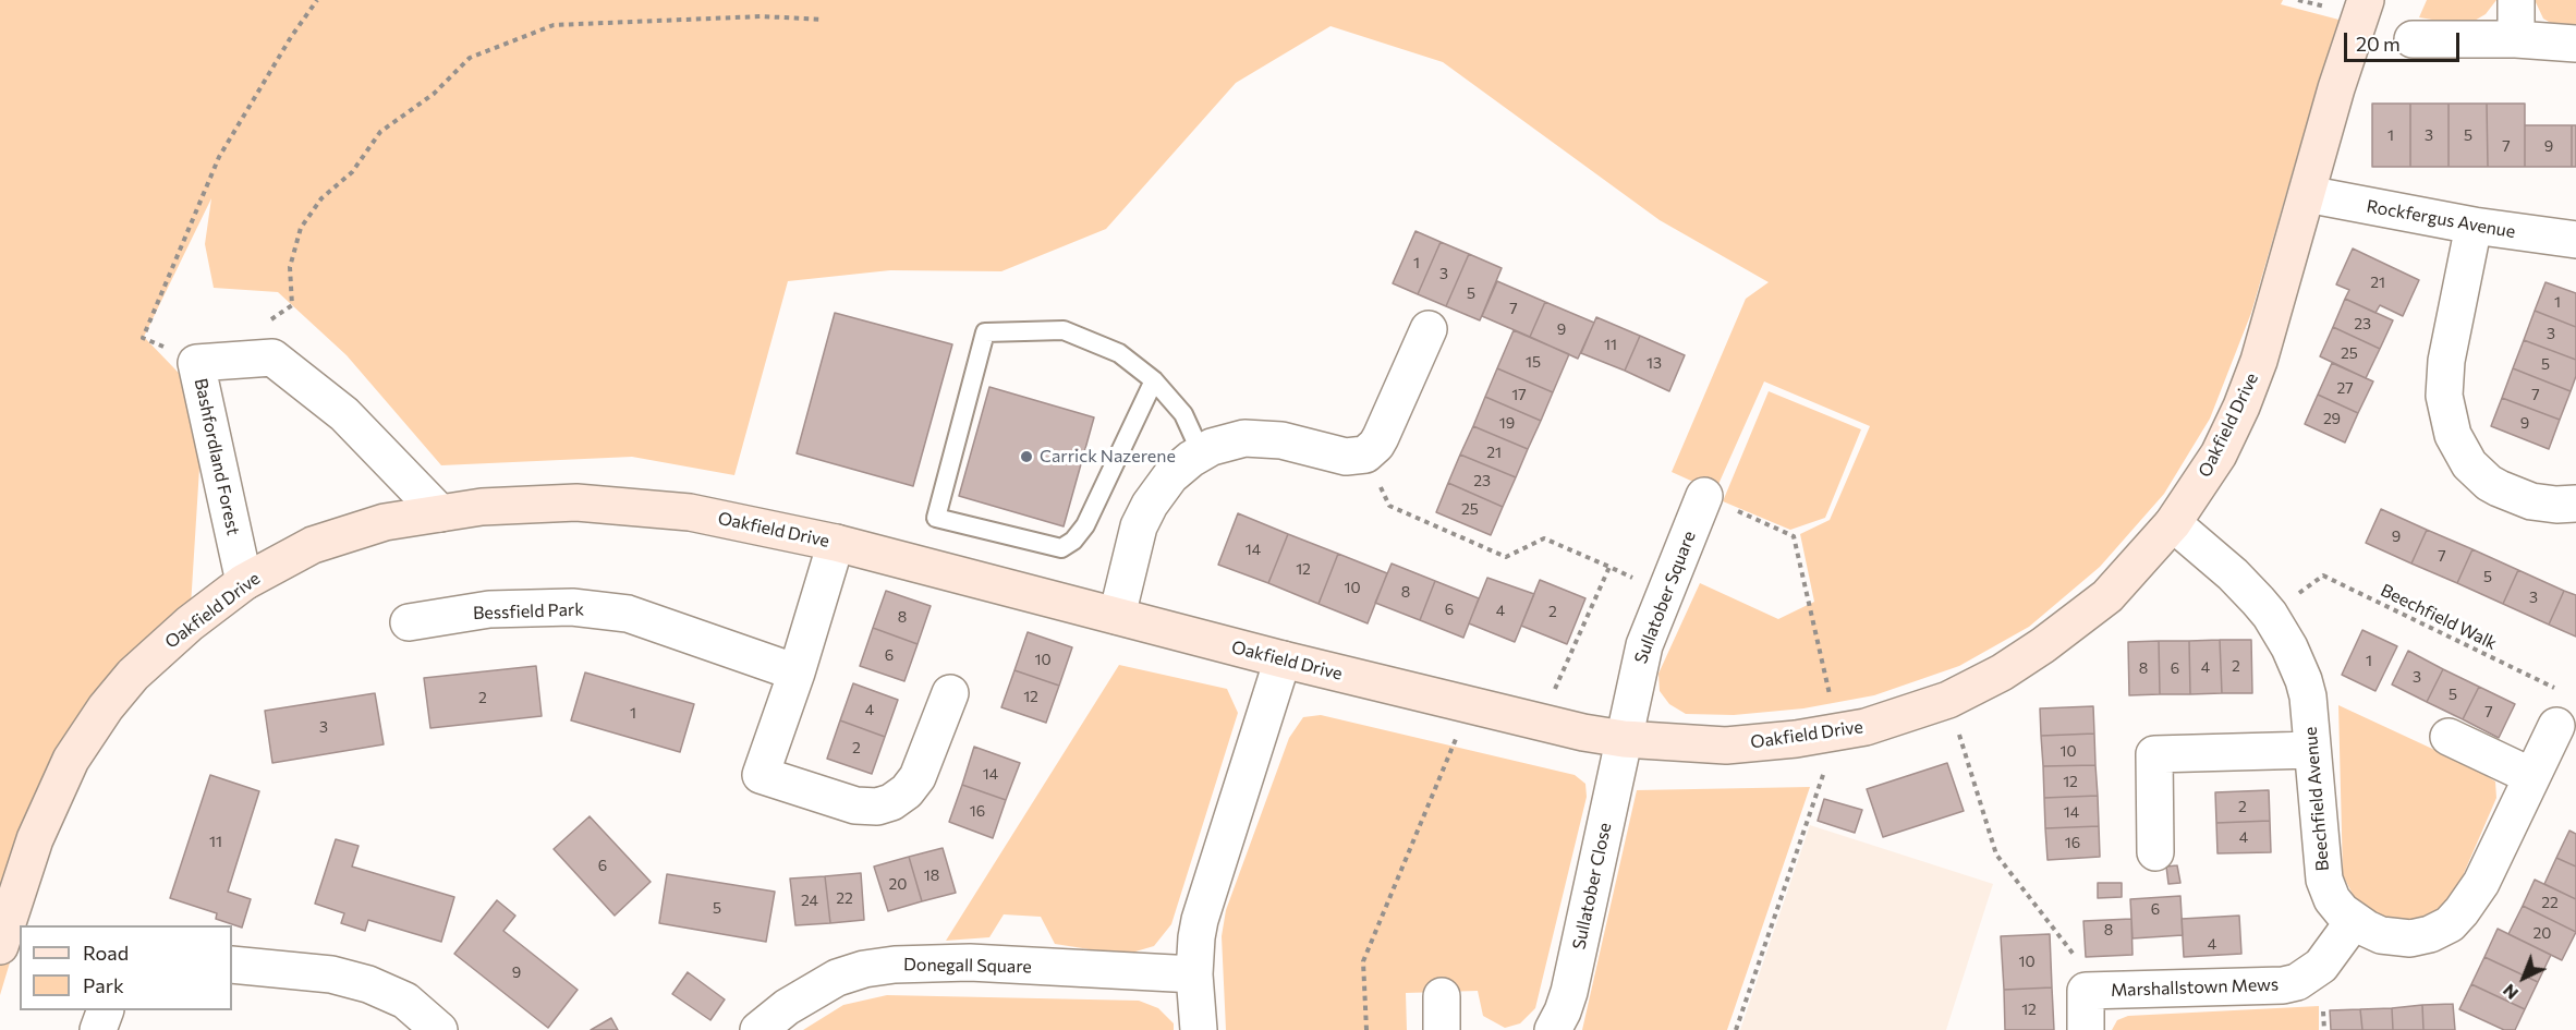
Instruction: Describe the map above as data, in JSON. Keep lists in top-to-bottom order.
{
  "streets": {
    "street": [
      "Rockfergus Avenue",
      "Oakfield Drive",
      "Bashfordland Forest",
      "Sullatober Square",
      "Bessfield Park",
      "Beechfield Avenue",
      "Sullatober Close",
      "Donegall Square",
      "Marshallstown Mews"
    ],
    "path": ["Beechfield Walk"]
  },
  "crossings": [
    ["Rockfergus Avenue", "Oakfield Drive"],
    ["Oakfield Drive", "Bashfordland Forest"],
    ["Oakfield Drive", "Sullatober Square"],
    ["Oakfield Drive", "Beechfield Avenue"],
    ["Oakfield Drive", "Sullatober Close"],
    ["Sullatober Square", "Sullatober Close"],
    ["Beechfield Walk", "Beechfield Avenue"],
    ["Beechfield Avenue", "Marshallstown Mews"]
  ],
  "places": ["Carrick Nazerene"],
  "house_numbers": [
    "1",
    "3",
    "5",
    "7",
    "9",
    "1",
    "3",
    "21",
    "5",
    "1",
    "7",
    "23",
    "9",
    "3",
    "11",
    "25",
    "15",
    "13",
    "5",
    "27",
    "17",
    "7",
    "29",
    "19",
    "9",
    "21",
    "23",
    "25",
    "9",
    "14",
    "7",
    "12",
    "5",
    "10",
    "8",
    "3",
    "6",
    "4",
    "2",
    "8",
    "6",
    "10",
    "1",
    "2",
    "4",
    "8",
    "6",
    "3",
    "5",
    "12",
    "2",
    "4",
    "7",
    "1",
    "3",
    "2",
    "10",
    "14",
    "12",
    "2",
    "16",
    "14",
    "4",
    "11",
    "16",
    "6",
    "18",
    "20",
    "22",
    "24",
    "22",
    "5",
    "6",
    "8",
    "20",
    "4",
    "10",
    "9",
    "12"
  ],
  "legend": ["Road", "Park"],
  "scale_bar": "20 m",
  "north": "bottom left"
}
